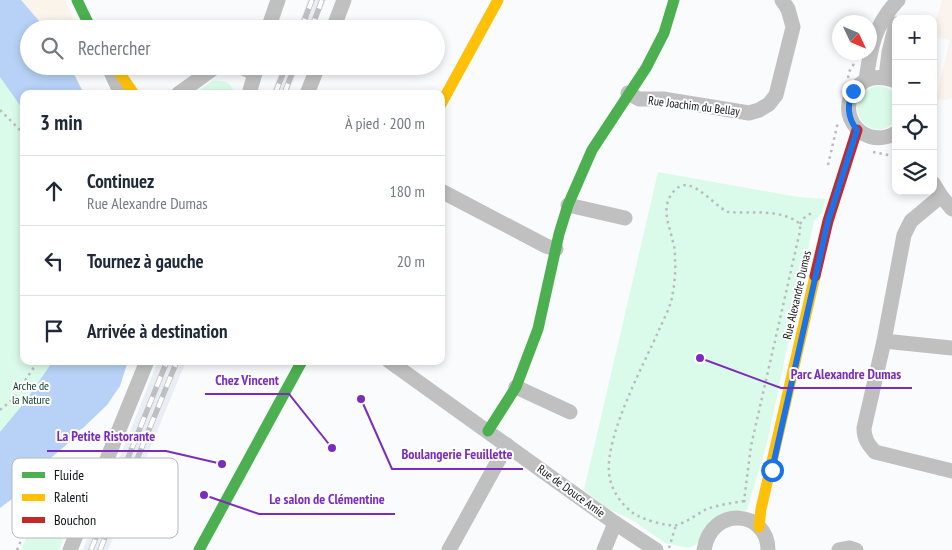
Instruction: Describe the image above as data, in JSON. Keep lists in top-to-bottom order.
{
  "streets": {
    "street": ["Rue Joachim du Bellay", "Rue Alexandre Dumas", "Rue de Douce Amie"]
  },
  "crossings": [
    ["Rue Joachim du Bellay", "Rue de Douce Amie"]
  ],
  "parks": ["Arche de la Nature"],
  "places": [
    "Parc Alexandre Dumas",
    "Boulangerie Feuillette",
    "Chez Vincent",
    "La Petite Ristorante",
    "Le salon de Clémentine"
  ],
  "legend": ["Fluide", "Ralenti", "Bouchon"],
  "north": "bottom right",
  "page": {
    "map_buttons": ["+", "−"],
    "search": "Rechercher",
    "heading": ["3 min", "À pied · 200 m"],
    "list": [
      ["Continuez", "Rue Alexandre Dumas", "180 m"],
      ["Tournez à gauche", "20 m"],
      "Arrivée à destination"
    ]
  }
}
